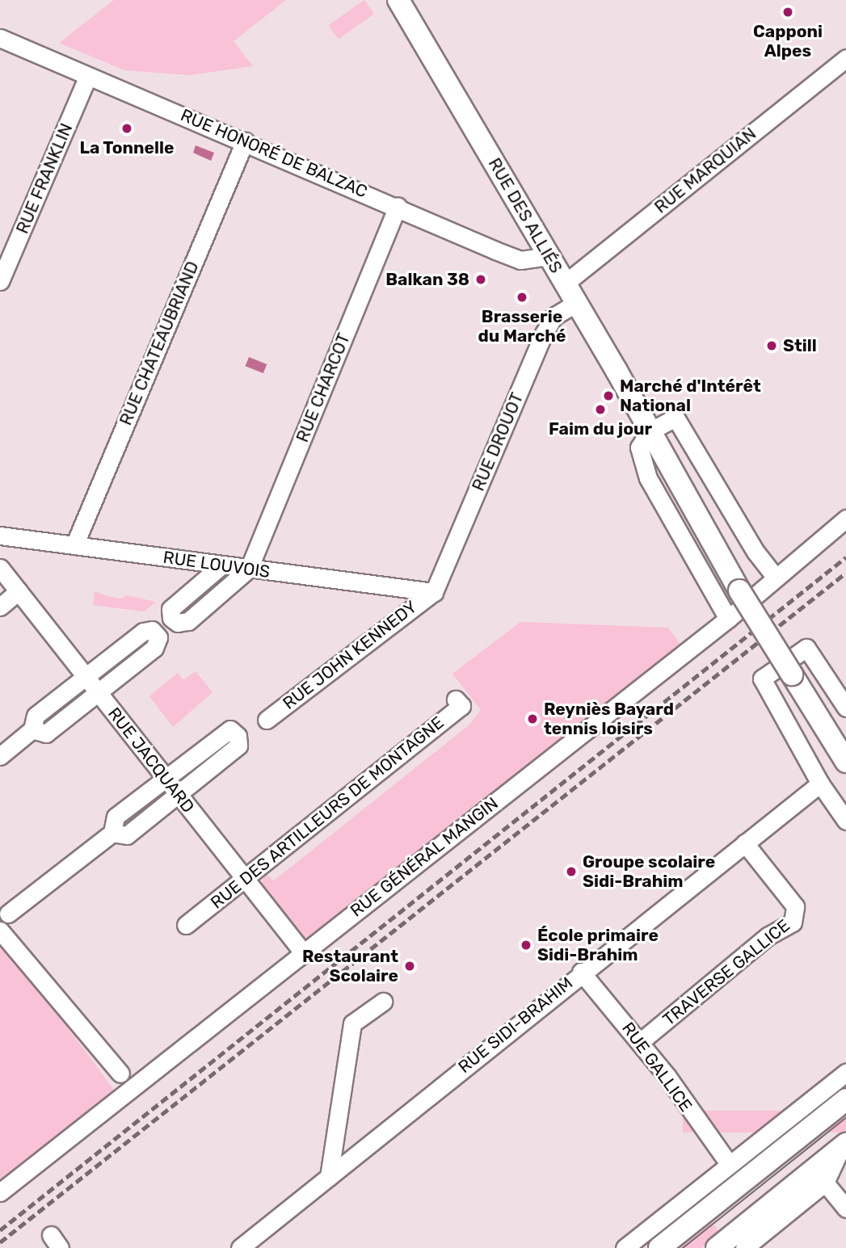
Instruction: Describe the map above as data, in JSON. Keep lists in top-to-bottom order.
{
  "streets": {
    "main road": ["RUE DES ALLIÉS"],
    "street": [
      "RUE HONORÉ DE BALZAC",
      "RUE MARQUIAN",
      "RUE FRANKLIN",
      "RUE CHATEAUBRIAND",
      "RUE CHARCOT",
      "RUE DROUOT",
      "RUE LOUVOIS",
      "RUE JOHN KENNEDY",
      "RUE JACQUARD",
      "RUE DES ARTILLEURS DE MONTAGNE",
      "RUE GÉNÉRAL MANGIN",
      "TRAVERSE GALLICE",
      "RUE SIDI-BRAHIM",
      "RUE GALLICE"
    ]
  },
  "crossings": [
    ["RUE HONORÉ DE BALZAC", "RUE FRANKLIN"],
    ["RUE HONORÉ DE BALZAC", "RUE DES ALLIÉS"],
    ["RUE HONORÉ DE BALZAC", "RUE CHATEAUBRIAND"],
    ["RUE HONORÉ DE BALZAC", "RUE CHARCOT"],
    ["RUE MARQUIAN", "RUE DES ALLIÉS"],
    ["RUE DES ALLIÉS", "RUE DROUOT"],
    ["RUE CHATEAUBRIAND", "RUE LOUVOIS"],
    ["RUE CHARCOT", "RUE LOUVOIS"],
    ["RUE DROUOT", "RUE LOUVOIS"],
    ["RUE DROUOT", "RUE JOHN KENNEDY"],
    ["RUE LOUVOIS", "RUE JOHN KENNEDY"],
    ["RUE JACQUARD", "RUE DES ARTILLEURS DE MONTAGNE"],
    ["RUE JACQUARD", "RUE GÉNÉRAL MANGIN"],
    ["TRAVERSE GALLICE", "RUE SIDI-BRAHIM"],
    ["TRAVERSE GALLICE", "RUE GALLICE"],
    ["RUE SIDI-BRAHIM", "RUE GALLICE"]
  ],
  "places": [
    "Capponi Alpes",
    "La Tonnelle",
    "Balkan 38",
    "Brasserie du Marché",
    "Still",
    "Marché d'Intérêt National",
    "Faim du jour",
    "Reyniès Bayard tennis loisirs",
    "Groupe scolaire Sidi-Brahim",
    "École primaire Sidi-Brahim",
    "Restaurant Scolaire"
  ]
}
